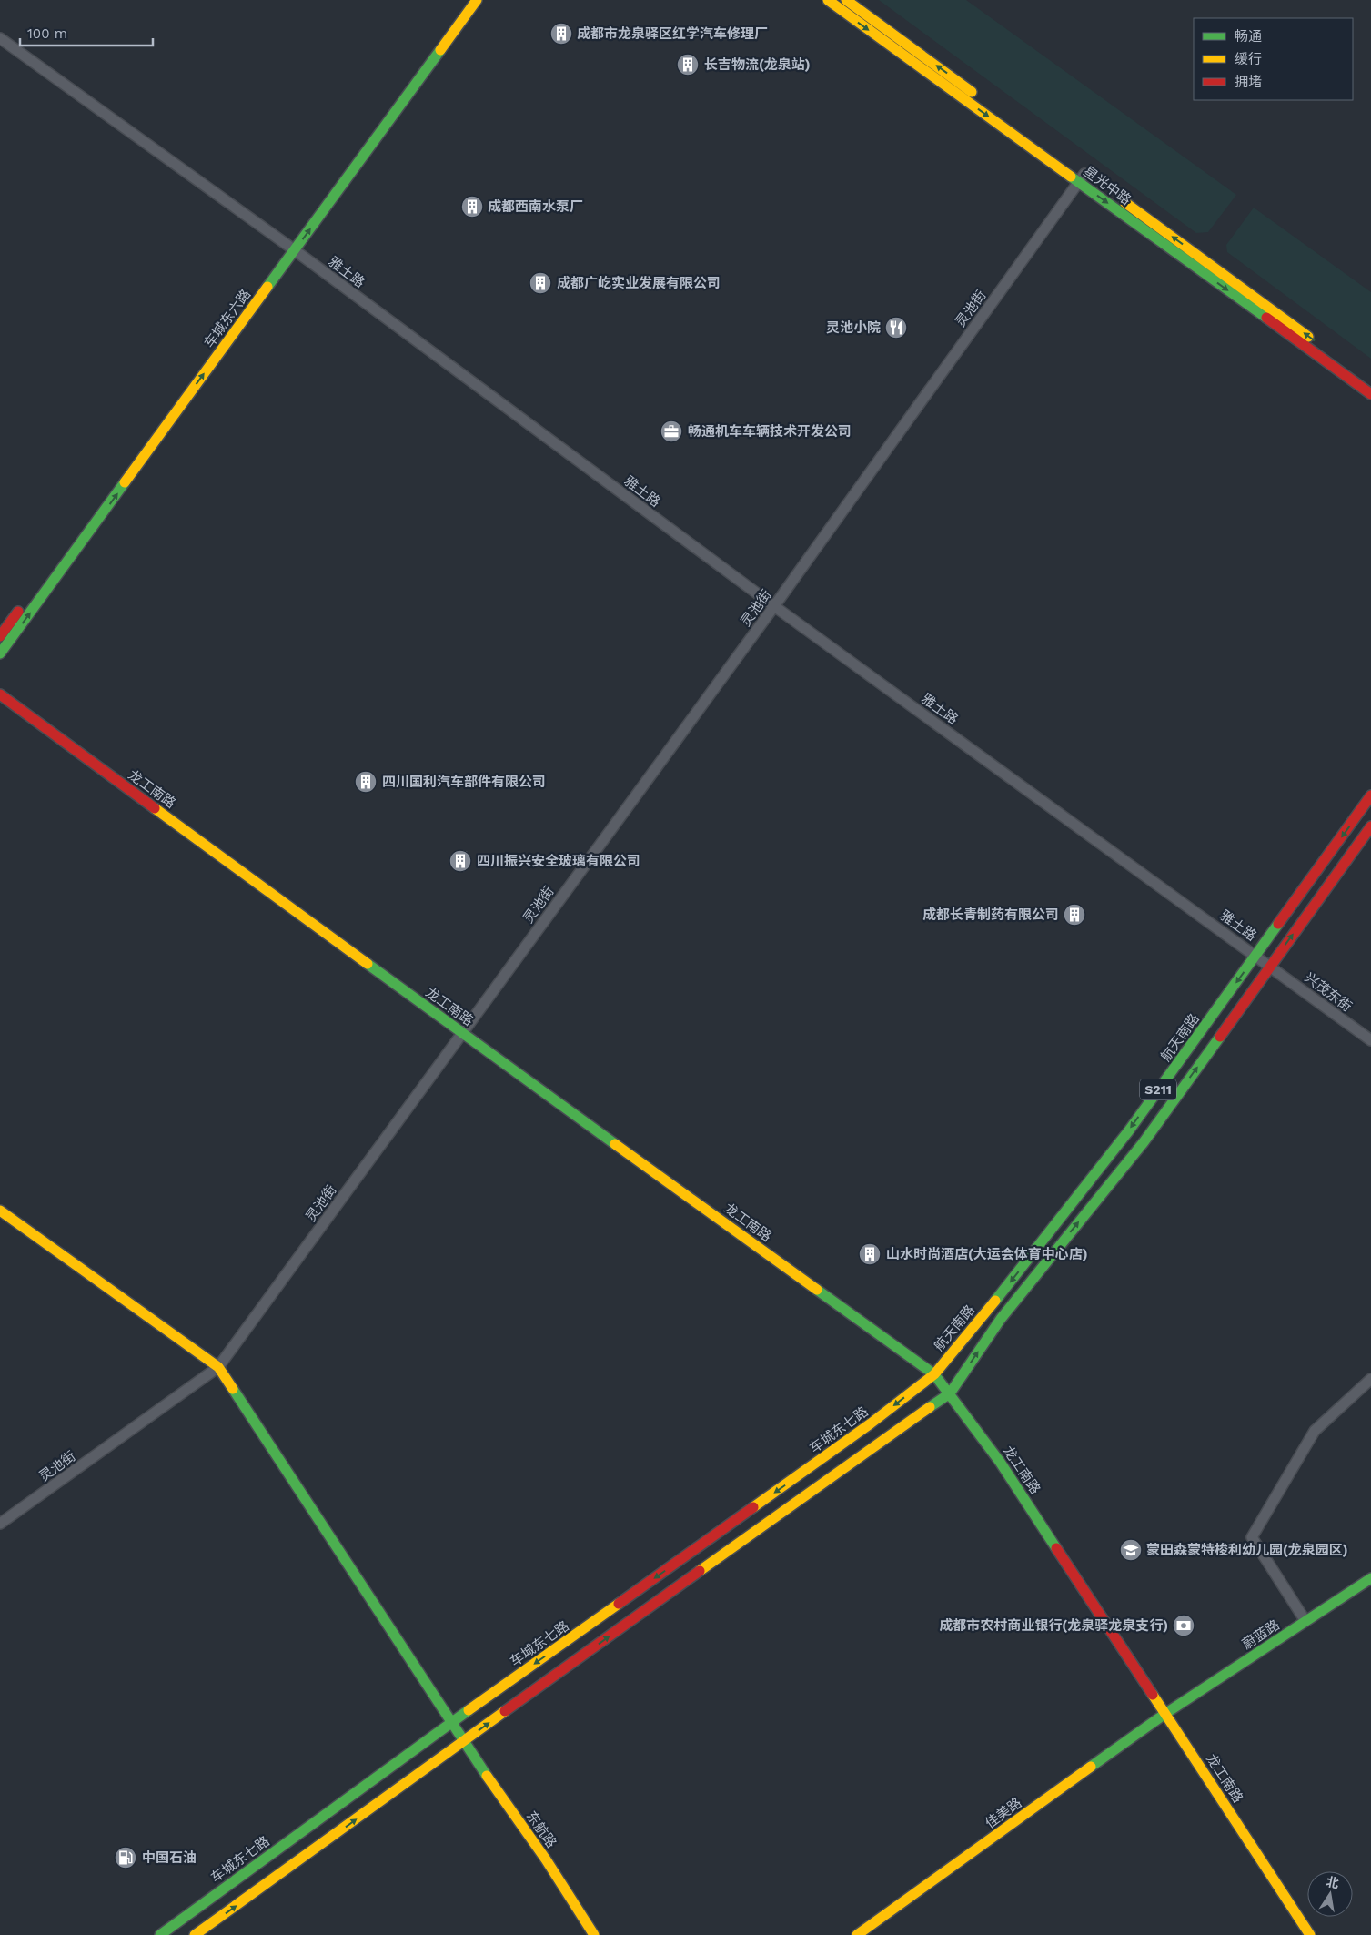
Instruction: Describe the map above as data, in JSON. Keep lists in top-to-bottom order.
{
  "streets": {
    "street": [
      "星光中路",
      "雅土路",
      "灵池街",
      "车城东六路",
      "龙工南路",
      "兴茂东街",
      "航天南路",
      "S211",
      "车城东七路",
      "蔚蓝路",
      "佳美路",
      "东航路"
    ]
  },
  "crossings": [
    ["星光中路", "灵池街"],
    ["雅土路", "灵池街"],
    ["雅土路", "车城东六路"],
    ["雅土路", "兴茂东街"],
    ["雅土路", "航天南路"],
    ["雅土路", "S211"],
    ["灵池街", "龙工南路"],
    ["灵池街", "东航路"],
    ["龙工南路", "航天南路"],
    ["龙工南路", "S211"],
    ["龙工南路", "车城东七路"],
    ["龙工南路", "蔚蓝路"],
    ["龙工南路", "佳美路"],
    ["兴茂东街", "S211"],
    ["航天南路", "车城东七路"],
    ["车城东七路", "东航路"],
    ["蔚蓝路", "佳美路"]
  ],
  "places": {
    "building": [
      "成都市龙泉驿区红学汽车修理厂",
      "长吉物流(龙泉站)",
      "成都西南水泵厂",
      "成都广屹实业发展有限公司",
      "四川国利汽车部件有限公司",
      "四川振兴安全玻璃有限公司",
      "成都长青制药有限公司",
      "山水时尚酒店(大运会体育中心店)"
    ],
    "restaurant": ["灵池小院"],
    "office": ["畅通机车车辆技术开发公司"],
    "school or university": ["蒙田森蒙特梭利幼儿园(龙泉园区)"],
    "bank": ["成都市农村商业银行(龙泉驿龙泉支行)"],
    "fuel station": ["中国石油"]
  },
  "legend": ["畅通", "缓行", "拥堵"],
  "scale_bar": "100 m",
  "north": "top"
}
